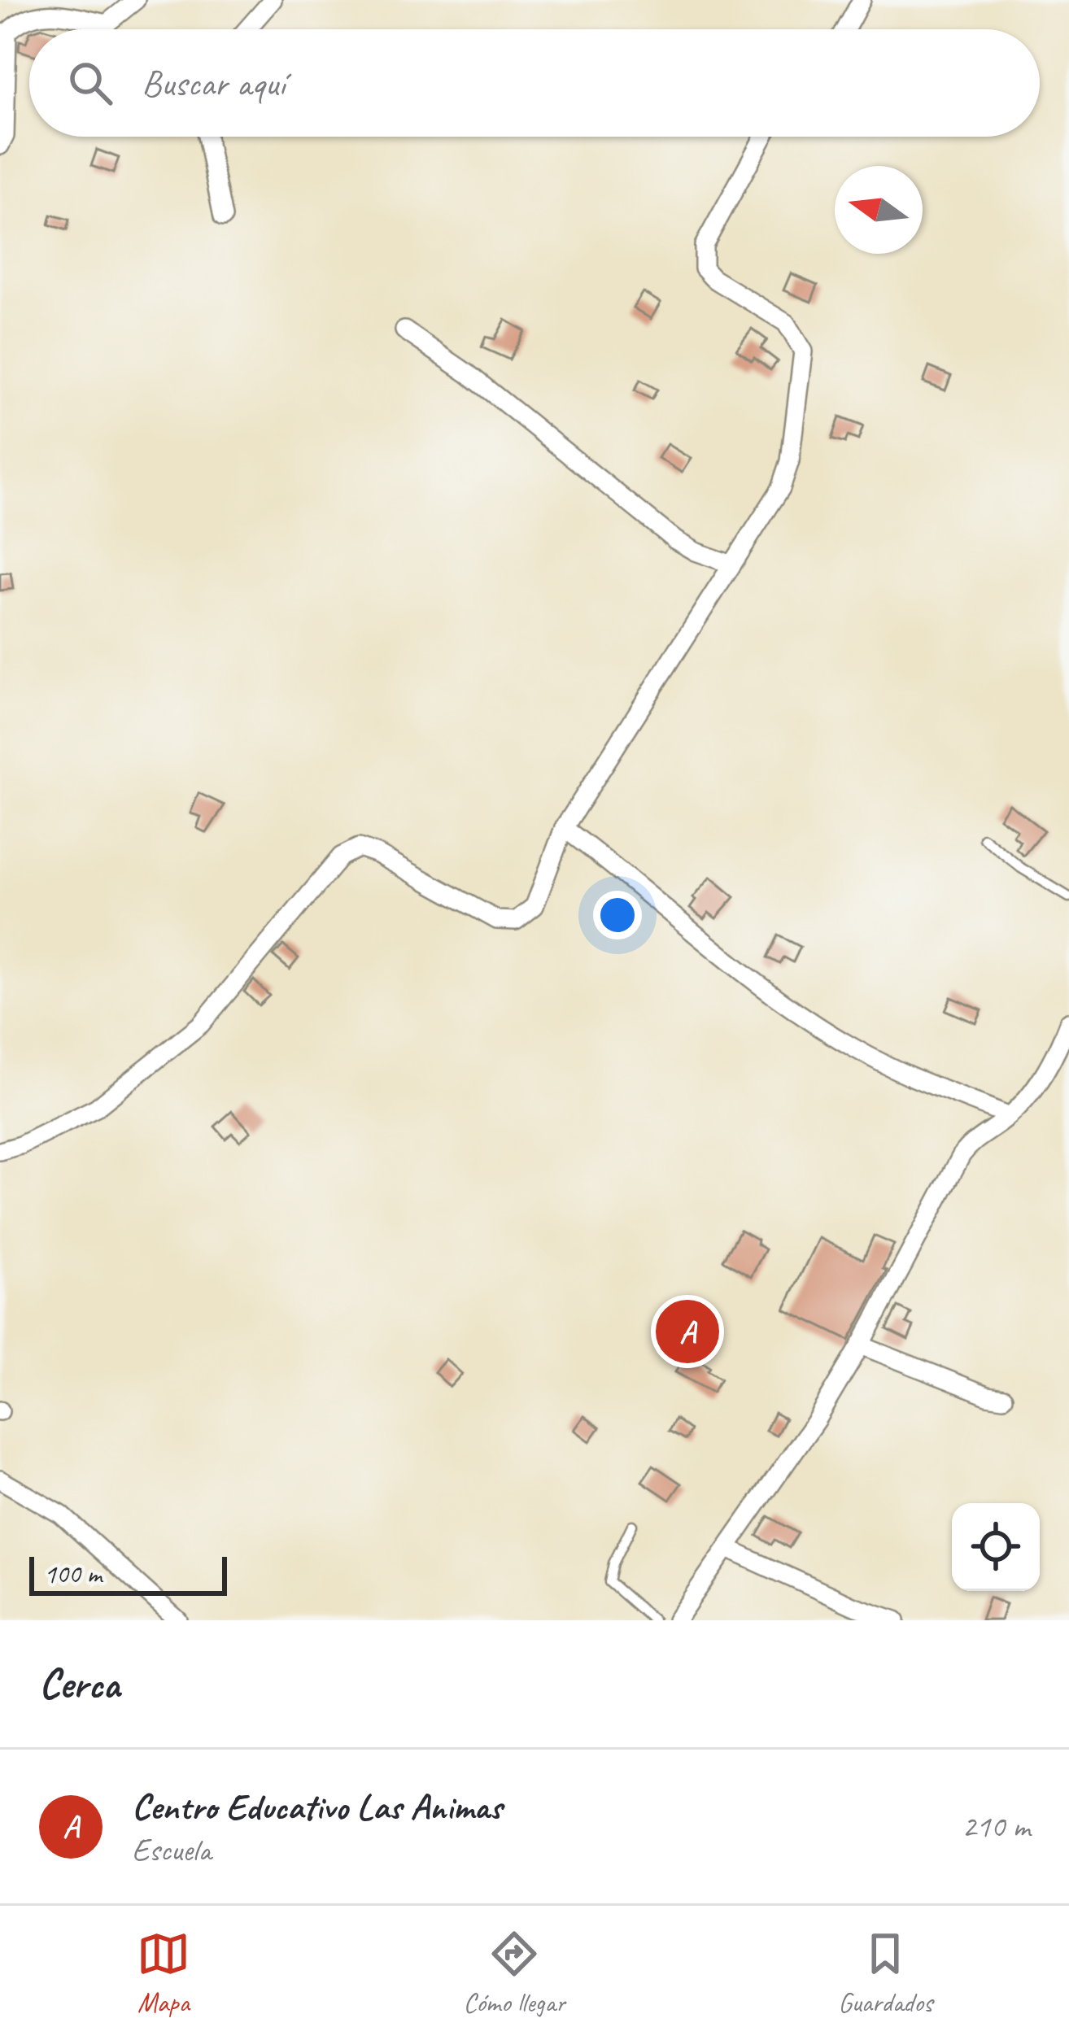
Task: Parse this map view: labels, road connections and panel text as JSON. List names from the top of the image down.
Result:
{
  "scale_bar": "100 m",
  "north": "left",
  "page": {
    "search": "Buscar aquí",
    "pins": "A",
    "scale": "100 m",
    "heading": "Cerca",
    "list": [
      {
        "mark": "A",
        "name": "Centro Educativo Las Animas",
        "note": "Escuela",
        "value": "210 m"
      }
    ],
    "nav": ["Mapa", "Cómo llegar", "Guardados"]
  }
}
